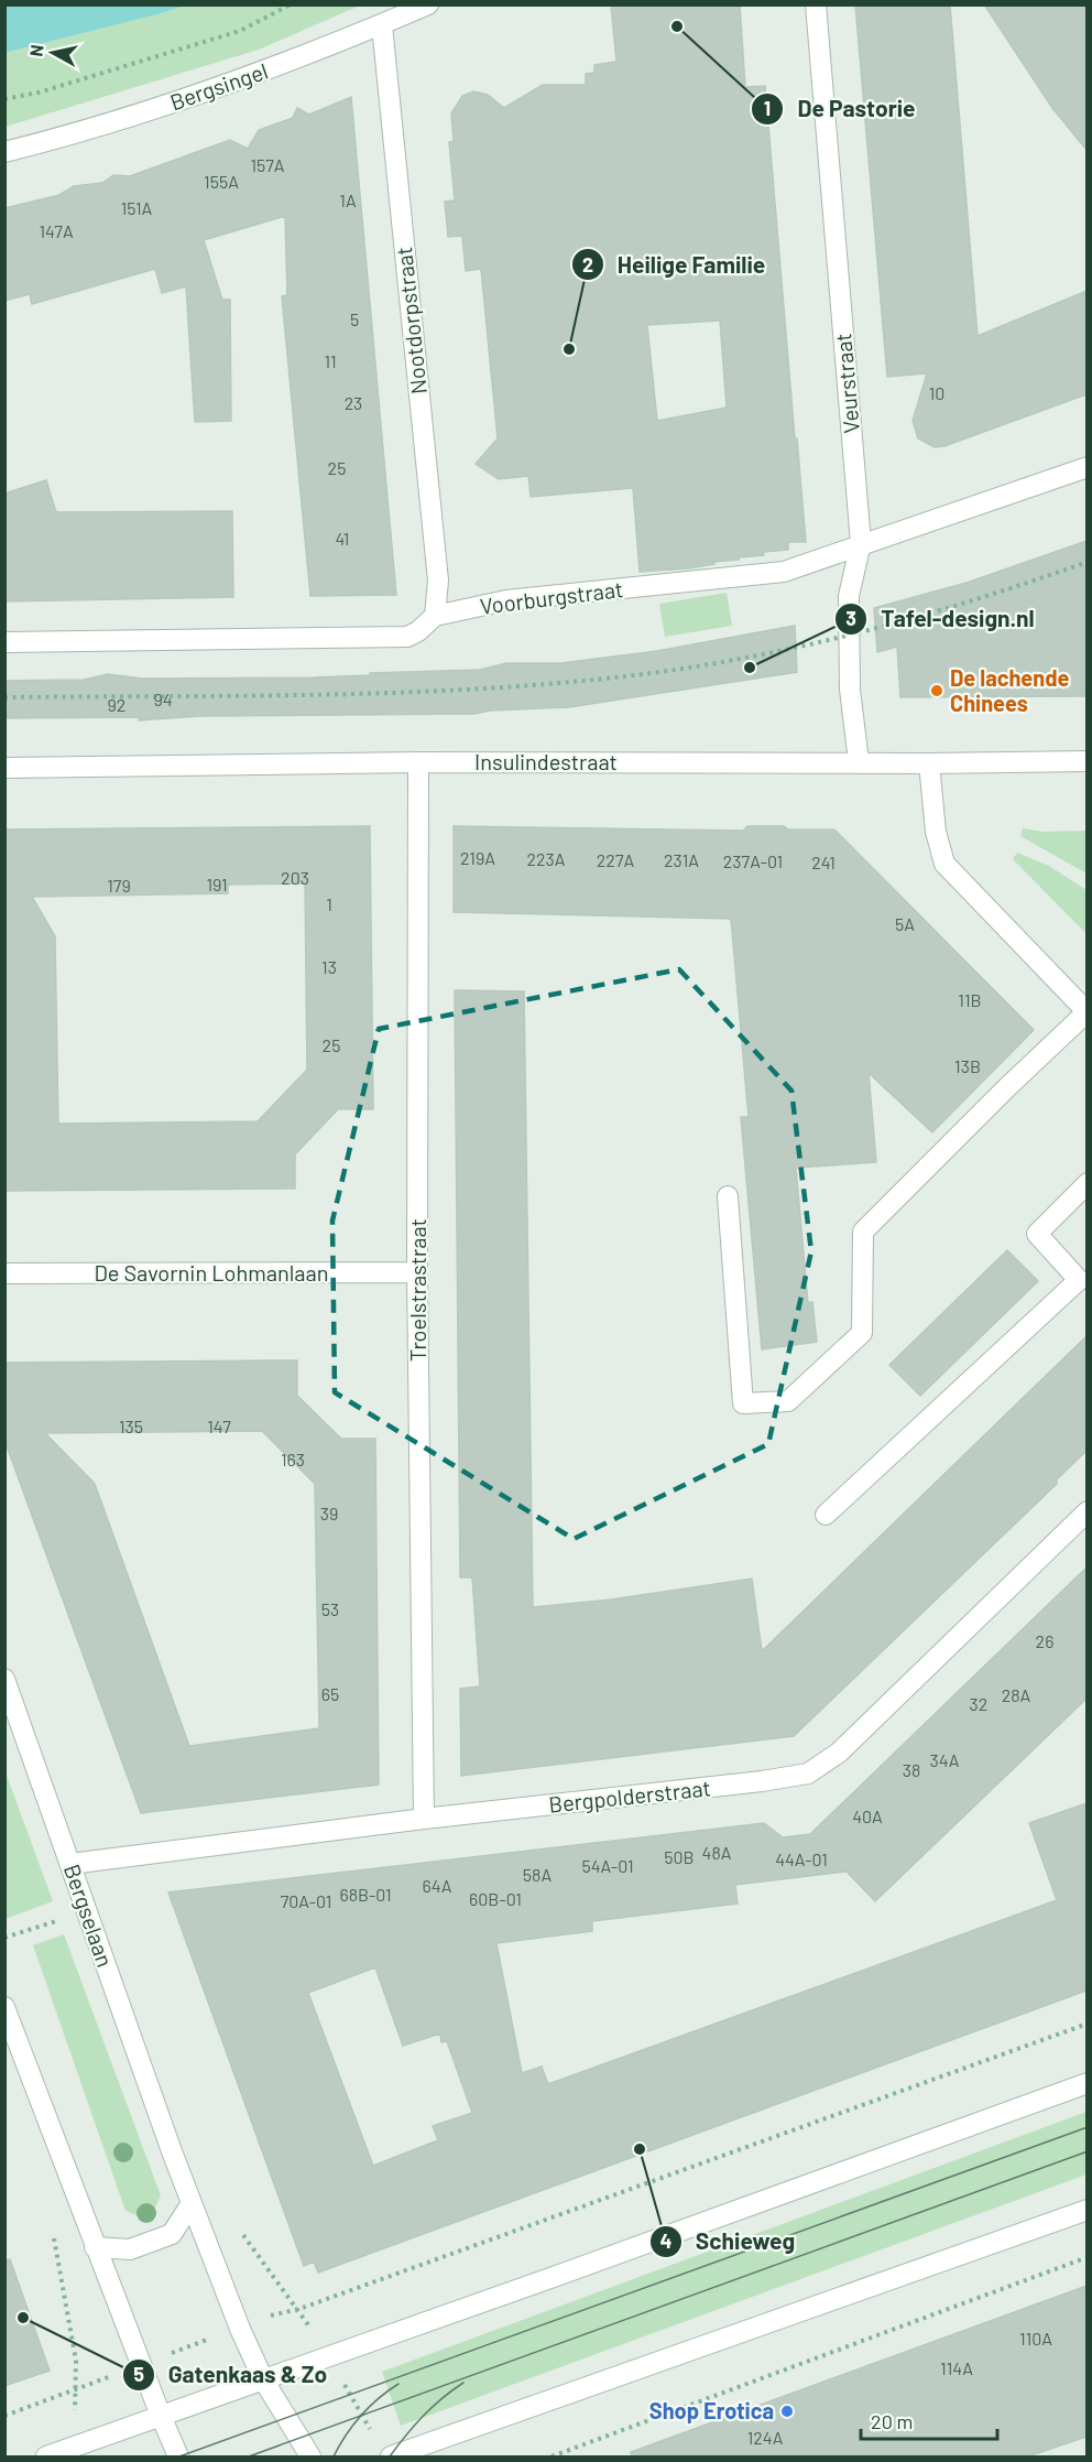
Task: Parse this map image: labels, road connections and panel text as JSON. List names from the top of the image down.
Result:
{
  "streets": {
    "street": [
      "Bergsingel",
      "Nootdorpstraat",
      "Veurstraat",
      "Voorburgstraat",
      "Insulindestraat",
      "De Savornin Lohmanlaan",
      "Troelstrastraat",
      "Bergpolderstraat",
      "Bergselaan"
    ]
  },
  "crossings": [
    ["Bergsingel", "Nootdorpstraat"],
    ["Nootdorpstraat", "Voorburgstraat"],
    ["Veurstraat", "Voorburgstraat"],
    ["Veurstraat", "Insulindestraat"],
    ["Insulindestraat", "Troelstrastraat"],
    ["De Savornin Lohmanlaan", "Troelstrastraat"],
    ["Troelstrastraat", "Bergpolderstraat"],
    ["Bergpolderstraat", "Bergselaan"]
  ],
  "places": [
    "De Pastorie",
    "Heilige Familie",
    "Tafel-design.nl",
    "De lachende Chinees",
    "Schieweg",
    "Gatenkaas & Zo",
    "Shop Erotica"
  ],
  "house_numbers": [
    "157A",
    "155A",
    "1A",
    "151A",
    "147A",
    "5",
    "11",
    "10",
    "23",
    "25",
    "41",
    "94",
    "92",
    "219A",
    "223A",
    "227A",
    "231A",
    "237A-01",
    "241",
    "203",
    "191",
    "179",
    "1",
    "5A",
    "13",
    "11B",
    "25",
    "13B",
    "135",
    "147",
    "163",
    "39",
    "53",
    "26",
    "65",
    "28A",
    "32",
    "34A",
    "38",
    "40A",
    "48A",
    "50B",
    "44A-01",
    "54A-01",
    "58A",
    "64A",
    "68B-01",
    "60B-01",
    "70A-01",
    "110A",
    "114A",
    "124A"
  ],
  "scale_bar": "20 m",
  "north": "left"
}
